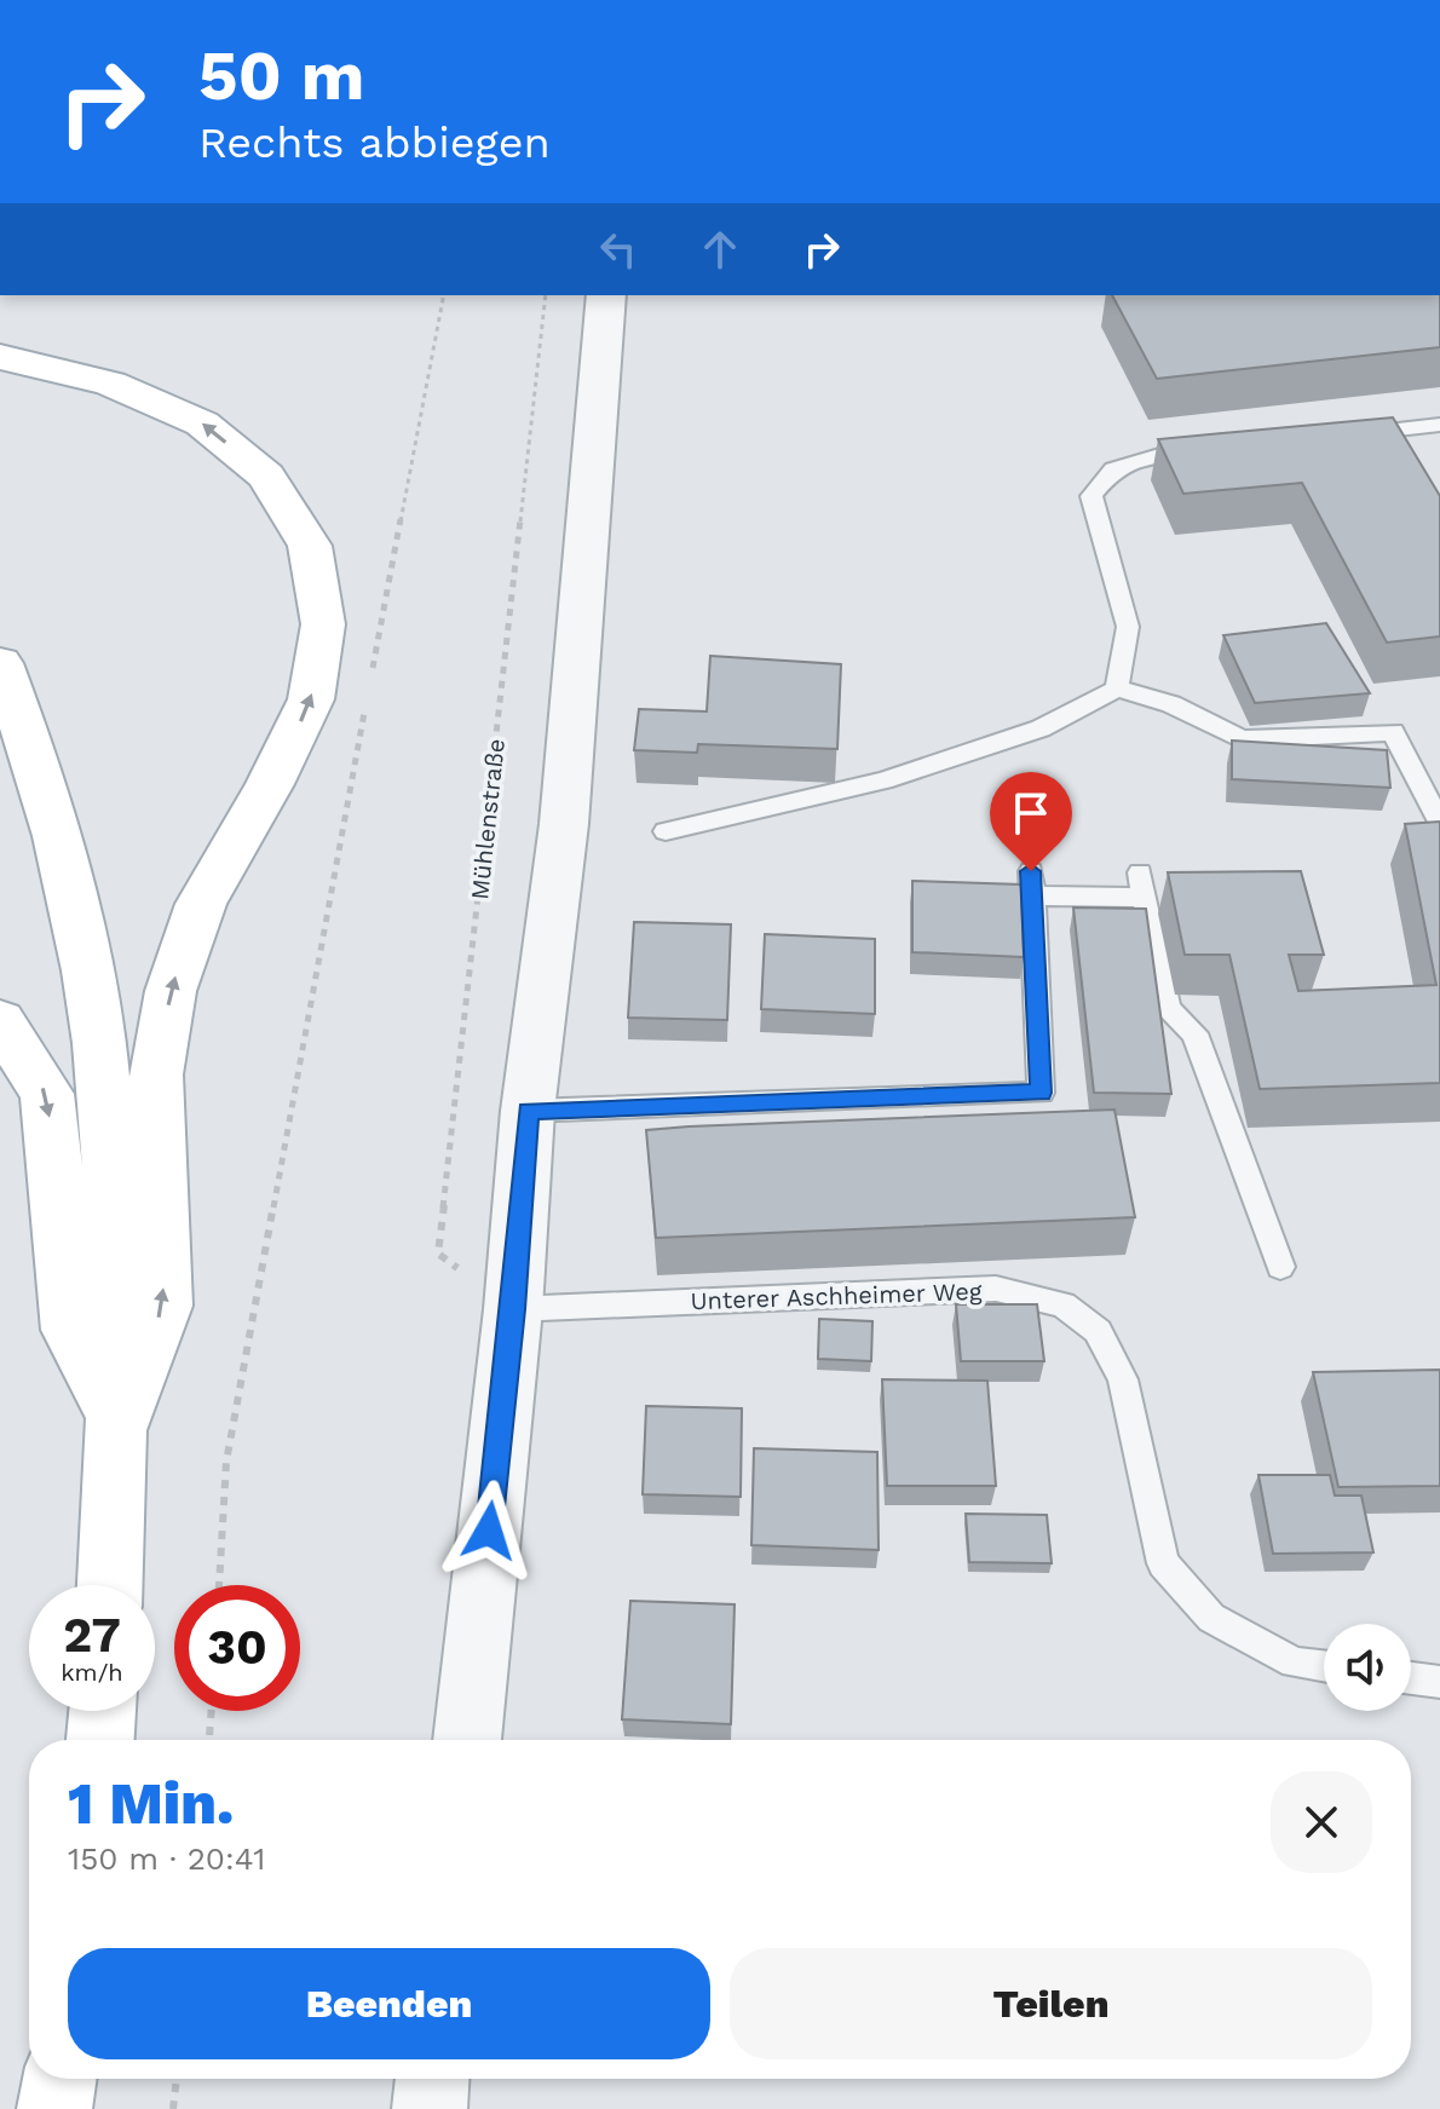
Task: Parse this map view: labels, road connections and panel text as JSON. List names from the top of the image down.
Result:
{
  "streets": {
    "lane": ["Unterer Aschheimer Weg"],
    "path": ["Mühlenstraße"]
  },
  "crossings": [
    ["Mühlenstraße", "Unterer Aschheimer Weg"]
  ],
  "page": {
    "turn": ["50 m", "Rechts abbiegen"],
    "speed": "27 km/h",
    "limit": "30",
    "heading": ["1 Min.", "150 m · 20:41"],
    "buttons": ["Beenden", "Teilen"]
  }
}
